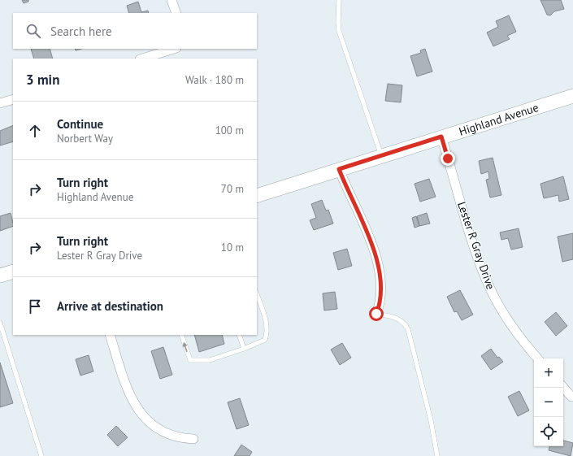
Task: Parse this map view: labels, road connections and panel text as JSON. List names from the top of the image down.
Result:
{
  "streets": {
    "main road": ["Highland Avenue"],
    "street": ["Lester R Gray Drive"]
  },
  "crossings": [
    ["Highland Avenue", "Lester R Gray Drive"]
  ],
  "page": {
    "search": "Search here",
    "heading": ["3 min", "Walk · 180 m"],
    "list": [
      ["Continue", "Norbert Way", "100 m"],
      ["Turn right", "Highland Avenue", "70 m"],
      ["Turn right", "Lester R Gray Drive", "10 m"],
      "Arrive at destination"
    ],
    "map_buttons": ["+", "−"]
  }
}
